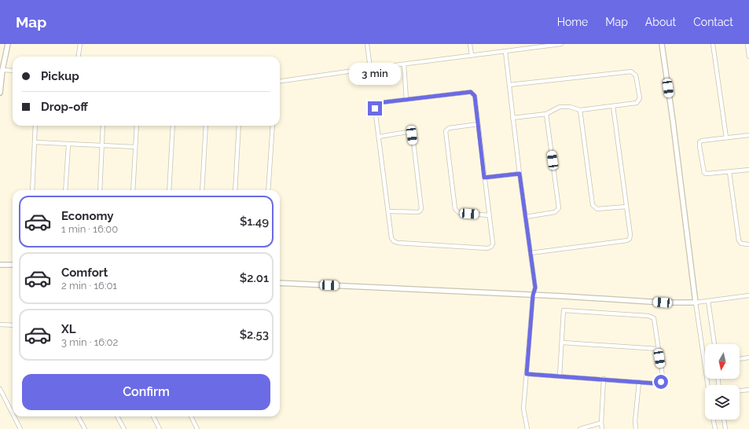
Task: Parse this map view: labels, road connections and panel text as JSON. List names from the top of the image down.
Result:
{
  "north": "bottom",
  "page": {
    "header": "Map",
    "nav": [
      "Home",
      "Map",
      "About",
      "Contact"
    ],
    "banner": ["Pickup", "Drop-off"],
    "bubble": "3 min",
    "list": [
      {
        "name": "Economy",
        "note": "1 min · 16:00",
        "value": "$1.49"
      },
      {
        "name": "Comfort",
        "note": "2 min · 16:01",
        "value": "$2.01"
      },
      {
        "name": "XL",
        "note": "3 min · 16:02",
        "value": "$2.53"
      }
    ],
    "buttons": "Confirm"
  }
}
